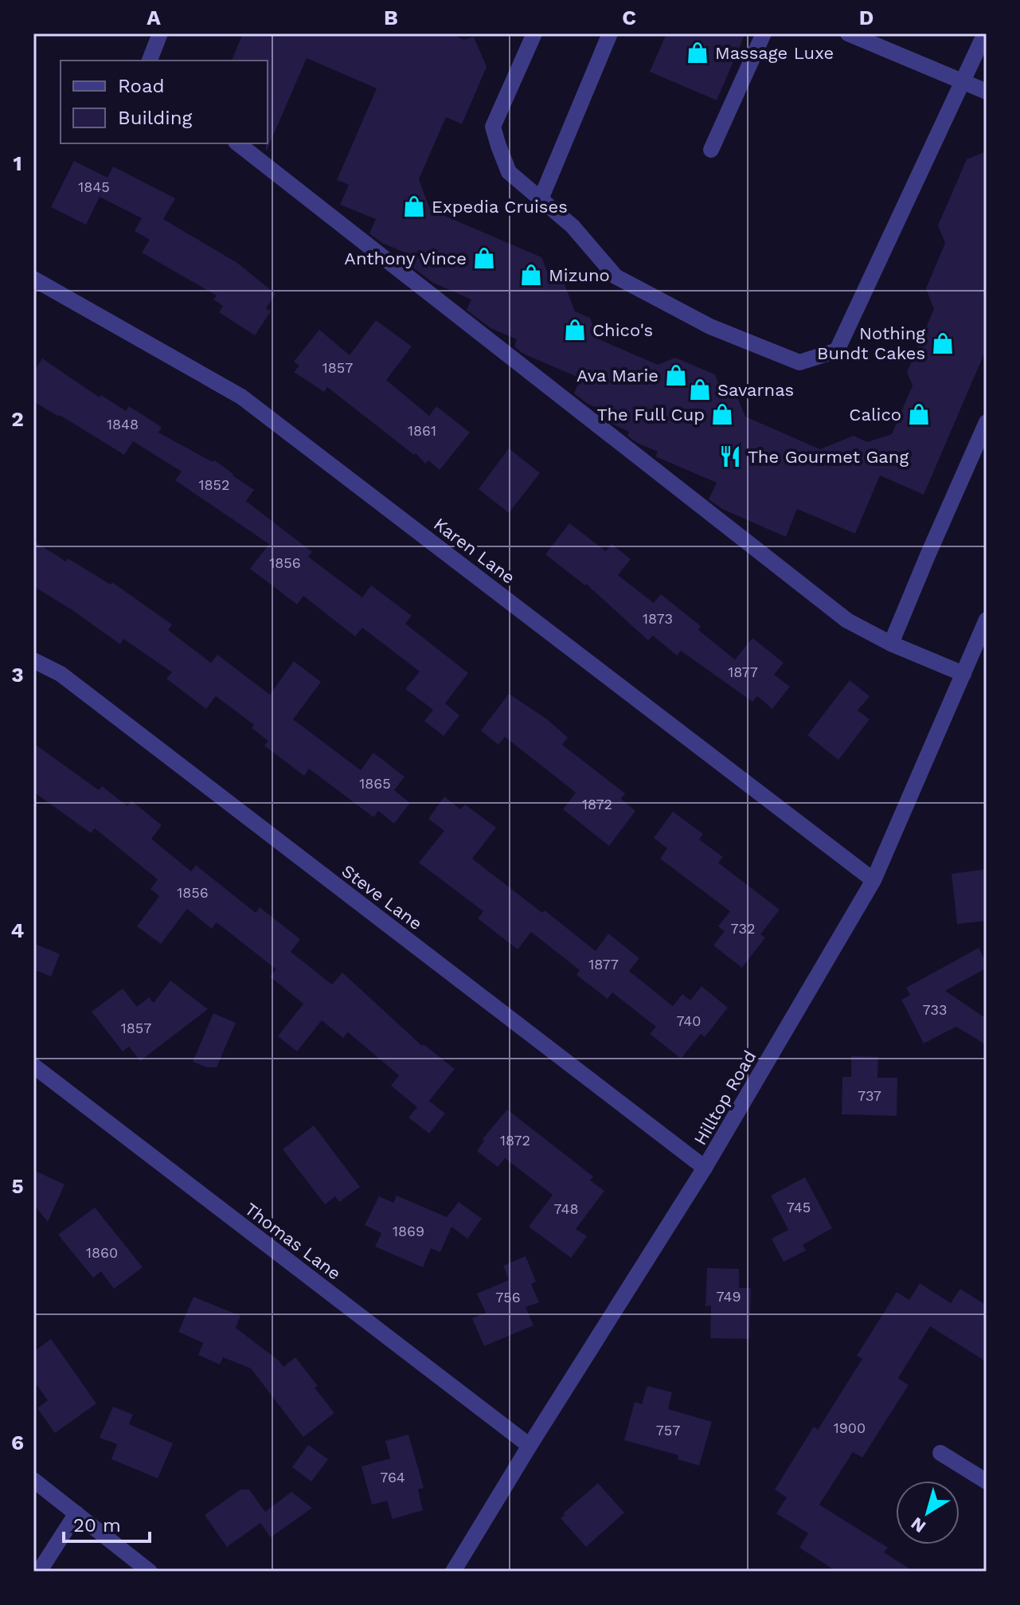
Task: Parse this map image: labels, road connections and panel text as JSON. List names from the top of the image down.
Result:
{
  "streets": {
    "street": [
      "Karen Lane",
      "Steve Lane",
      "Hilltop Road",
      "Thomas Lane"
    ]
  },
  "crossings": [
    ["Karen Lane", "Hilltop Road"],
    ["Steve Lane", "Hilltop Road"],
    ["Hilltop Road", "Thomas Lane"]
  ],
  "places": {
    "shop": [
      "Massage Luxe",
      "Expedia Cruises",
      "Anthony Vince",
      "Mizuno",
      "Chico's",
      "Nothing Bundt Cakes",
      "Ava Marie",
      "Savarnas",
      "The Full Cup",
      "Calico"
    ],
    "restaurant": ["The Gourmet Gang"]
  },
  "house_numbers": [
    "1845",
    "1857",
    "1848",
    "1861",
    "1852",
    "1856",
    "1873",
    "1877",
    "1865",
    "1872",
    "1856",
    "732",
    "1877",
    "733",
    "740",
    "1857",
    "737",
    "1872",
    "745",
    "748",
    "1869",
    "1860",
    "749",
    "756",
    "1900",
    "757",
    "764"
  ],
  "legend": ["Road", "Building"],
  "scale_bar": "20 m",
  "north": "bottom left",
  "grid": {
    "columns": [
      "A",
      "B",
      "C",
      "D"
    ],
    "rows": [
      "1",
      "2",
      "3",
      "4",
      "5",
      "6"
    ]
  }
}
